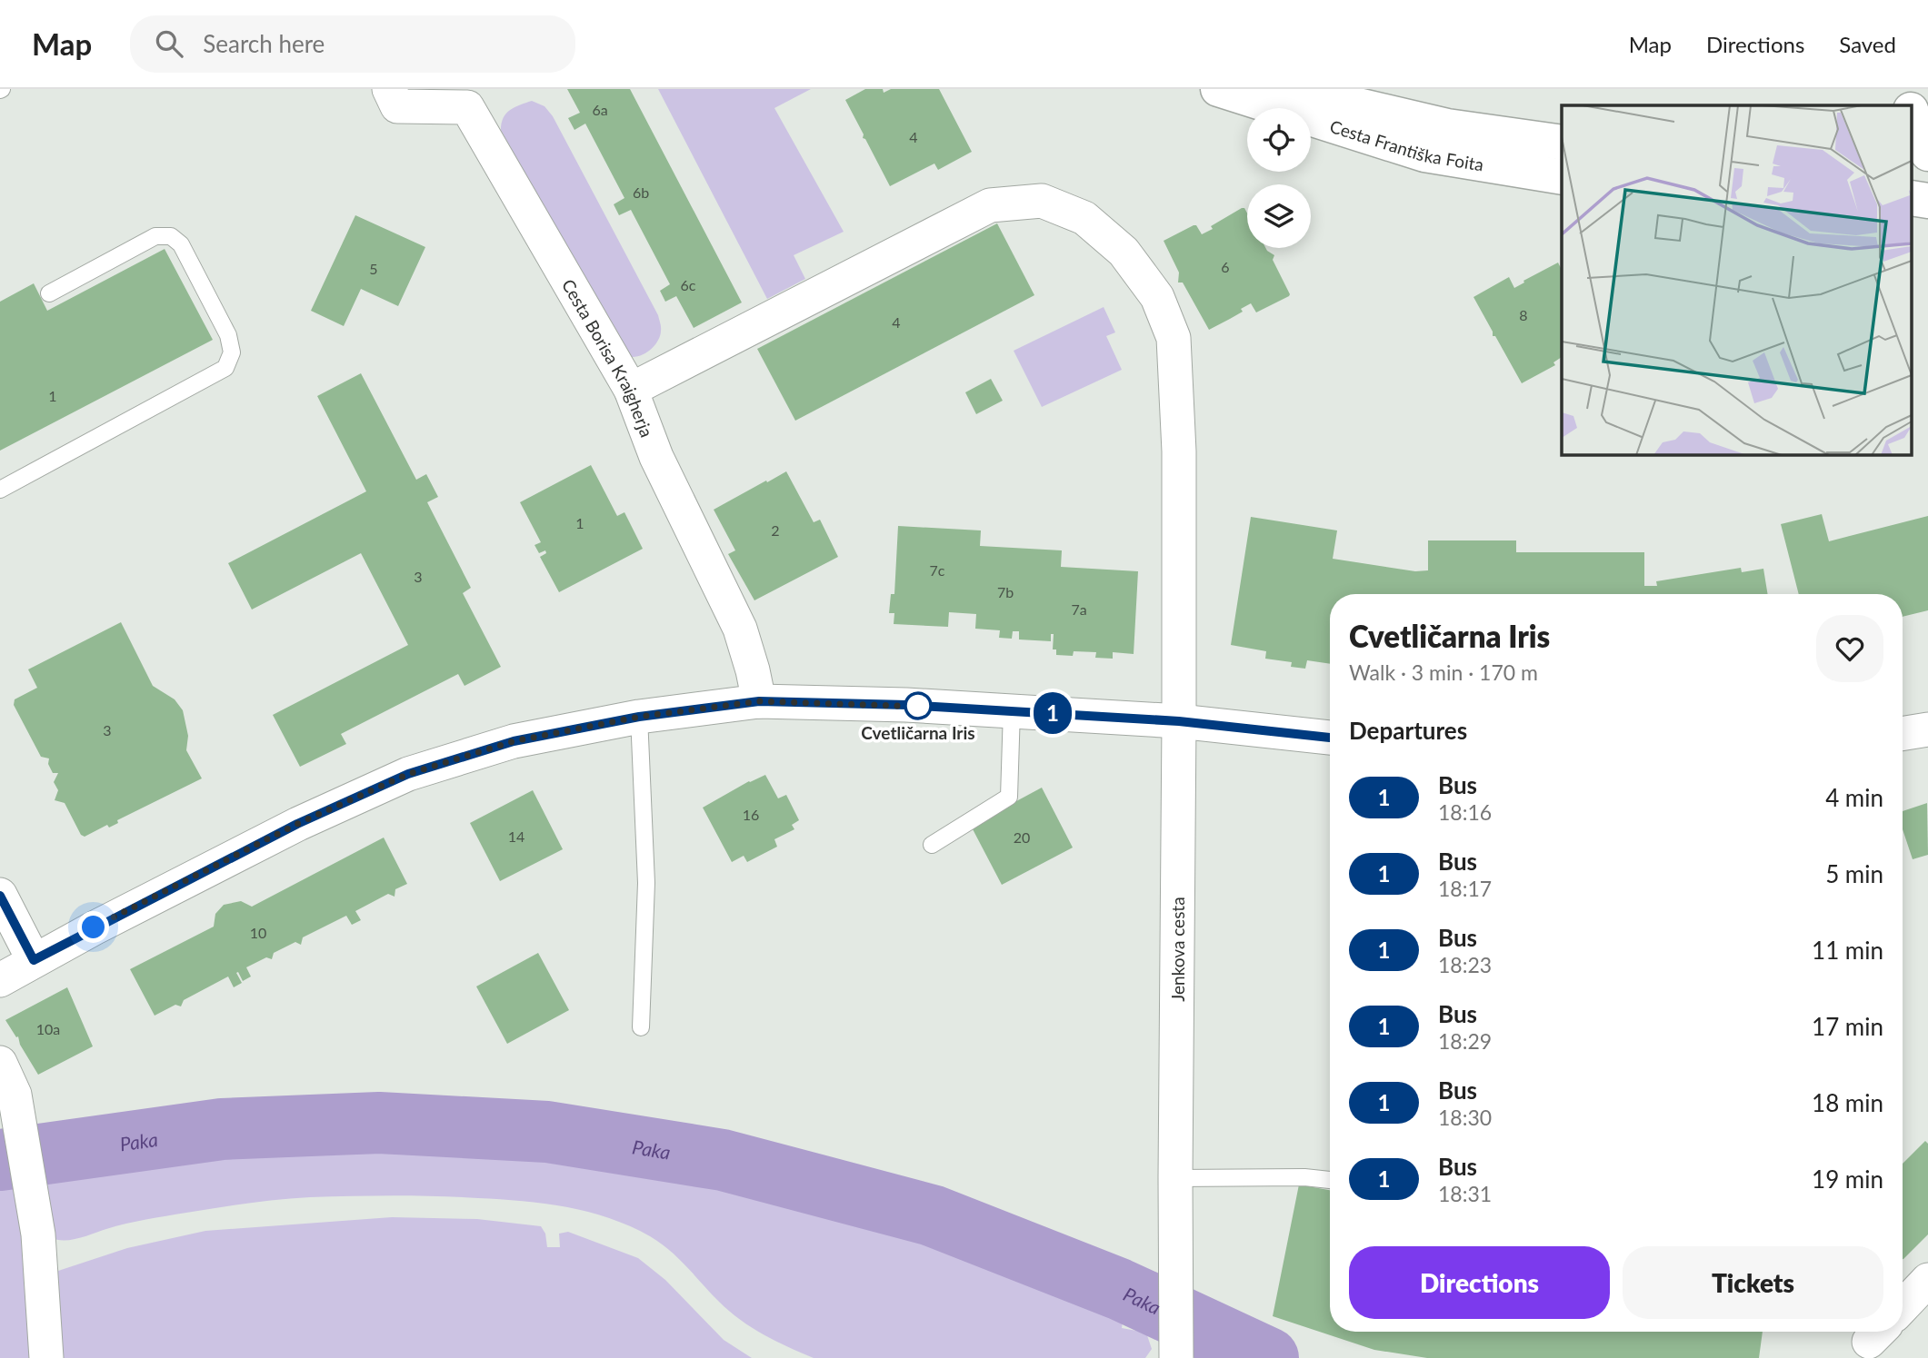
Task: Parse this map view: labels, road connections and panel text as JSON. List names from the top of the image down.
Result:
{
  "streets": {
    "main road": ["Cesta Františka Foita"],
    "street": ["Cesta Borisa Kraigherja", "Jenkova cesta"]
  },
  "crossings": [
    ["Cesta Borisa Kraigherja", "Jenkova cesta"]
  ],
  "water": ["Paka"],
  "places": ["Cvetličarna Iris"],
  "lines": ["bus line 1"],
  "house_numbers": [
    "6a",
    "4",
    "6b",
    "6",
    "5",
    "6c",
    "8",
    "4",
    "1",
    "1",
    "2",
    "7c",
    "3",
    "7b",
    "7a",
    "3",
    "16",
    "14",
    "20",
    "10",
    "10a"
  ],
  "page": {
    "header": "Map",
    "search": "Search here",
    "nav": ["Map", "Directions", "Saved"],
    "on_map": "1",
    "heading": [
      ["Cvetličarna Iris", "Walk · 3 min · 170 m"],
      "Departures"
    ],
    "list": [
      {
        "mark": "1",
        "name": "Bus",
        "note": "18:16",
        "value": "4 min"
      },
      {
        "mark": "1",
        "name": "Bus",
        "note": "18:17",
        "value": "5 min"
      },
      {
        "mark": "1",
        "name": "Bus",
        "note": "18:23",
        "value": "11 min"
      },
      {
        "mark": "1",
        "name": "Bus",
        "note": "18:29",
        "value": "17 min"
      },
      {
        "mark": "1",
        "name": "Bus",
        "note": "18:30",
        "value": "18 min"
      },
      {
        "mark": "1",
        "name": "Bus",
        "note": "18:31",
        "value": "19 min"
      }
    ],
    "buttons": ["Directions", "Tickets"]
  }
}
